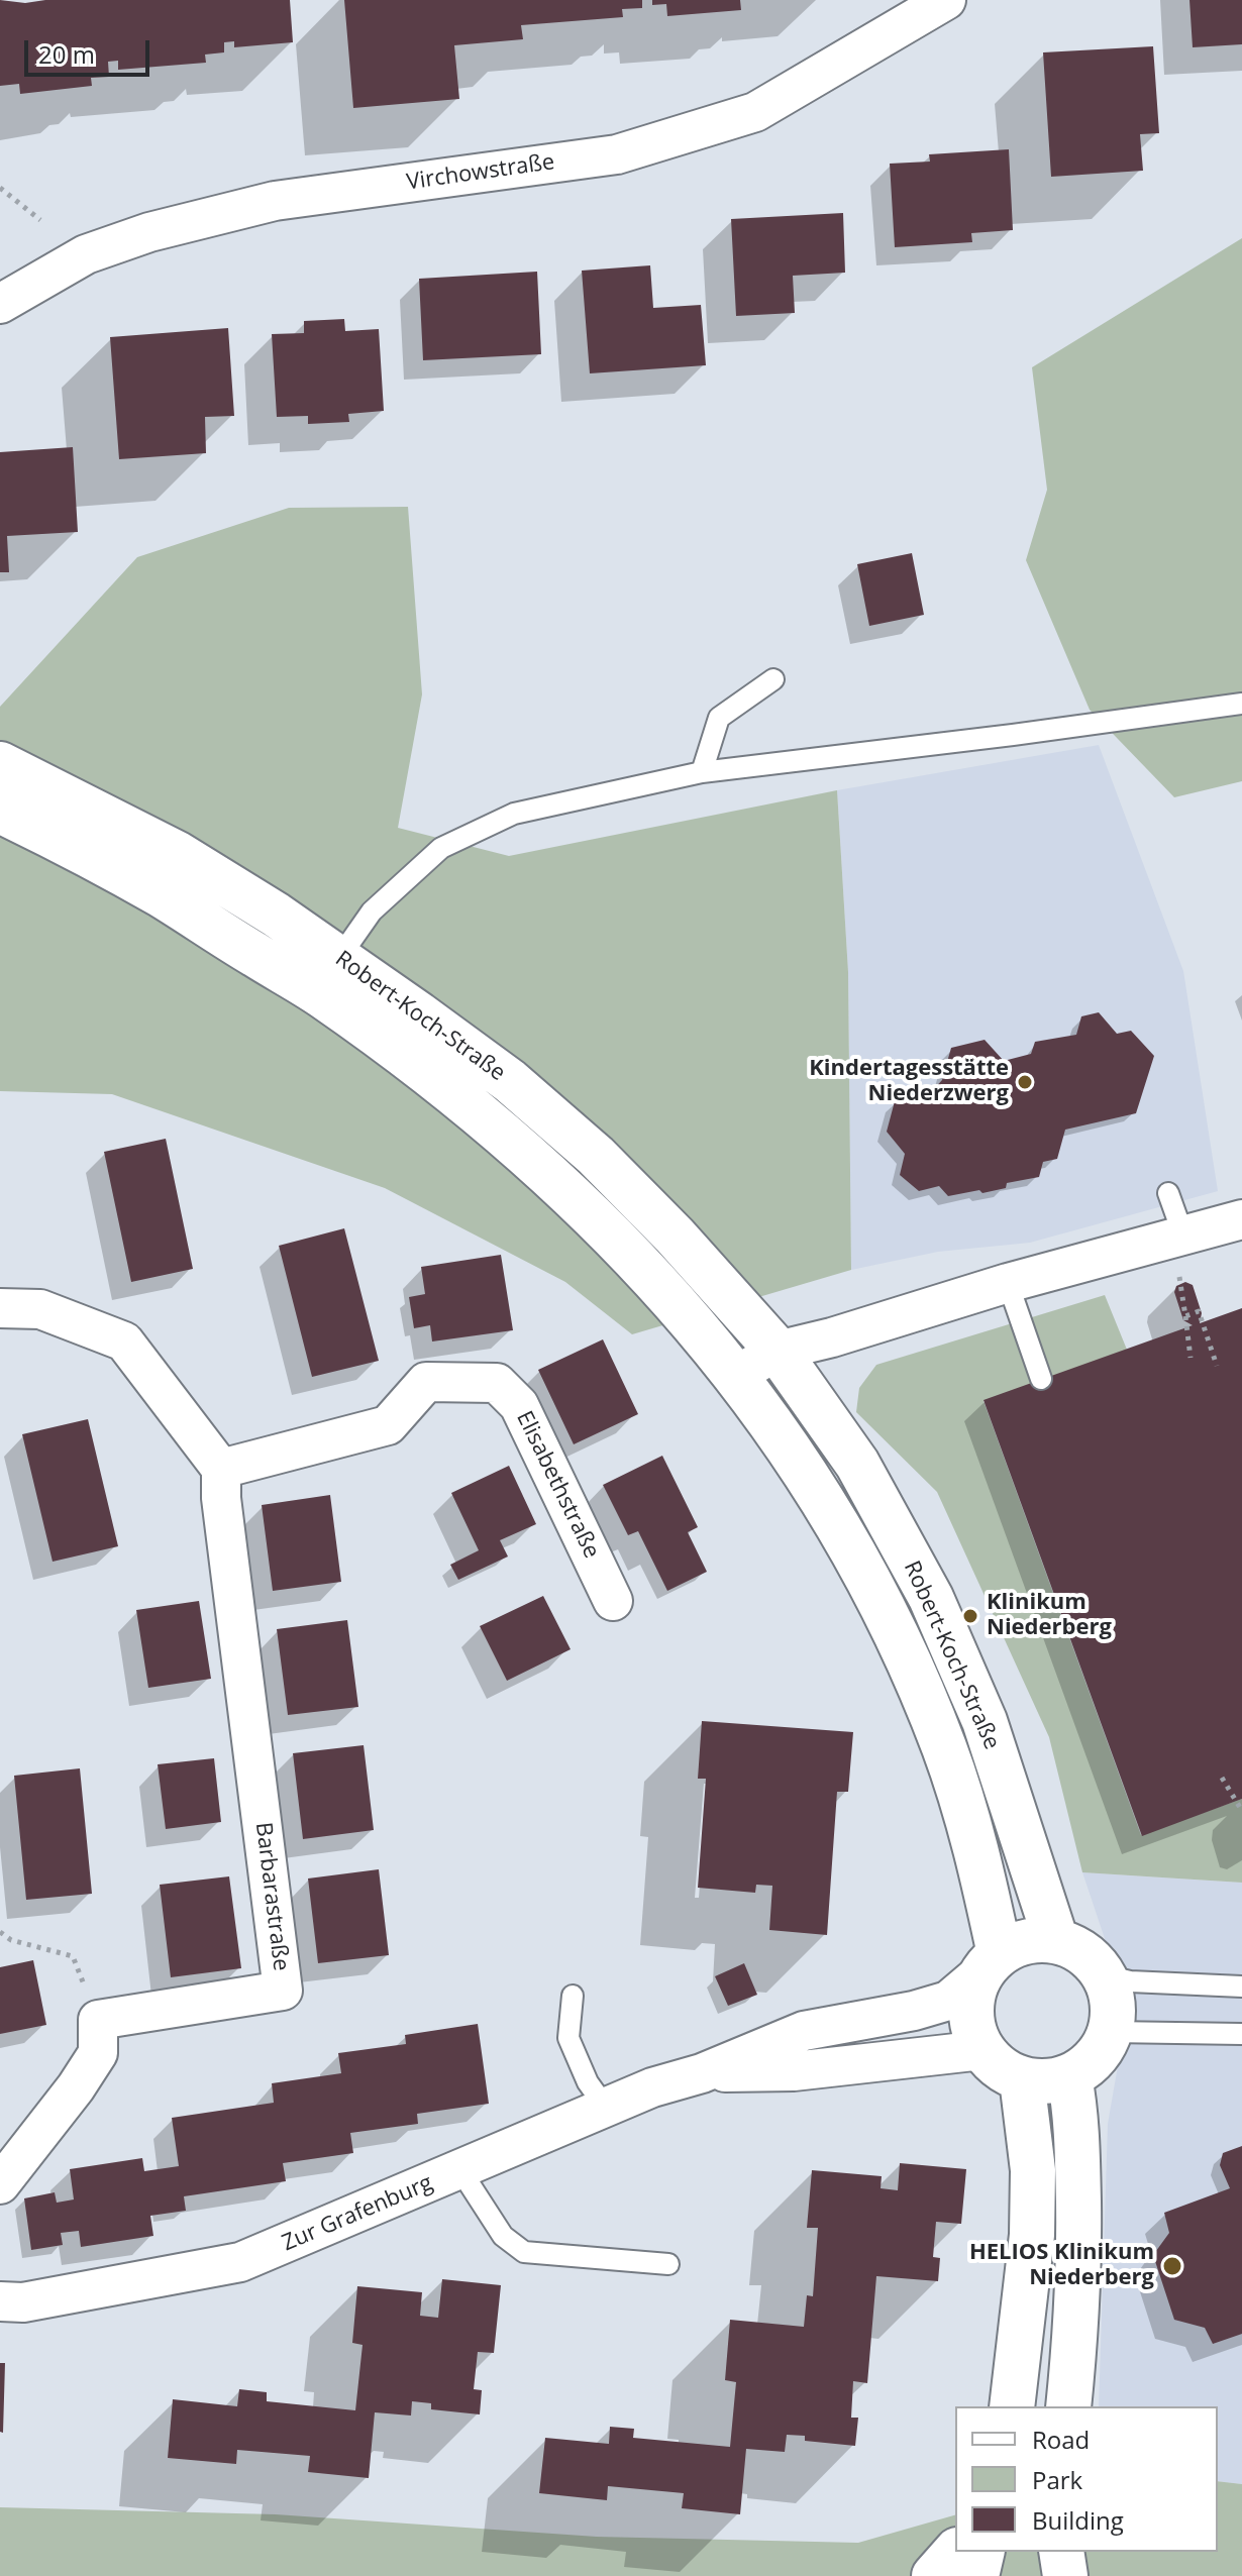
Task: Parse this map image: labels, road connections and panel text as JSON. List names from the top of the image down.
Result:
{
  "streets": {
    "street": [
      "Virchowstraße",
      "Robert-Koch-Straße",
      "Elisabethstraße",
      "Barbarastraße",
      "Zur Grafenburg"
    ]
  },
  "crossings": [
    ["Robert-Koch-Straße", "Zur Grafenburg"],
    ["Elisabethstraße", "Barbarastraße"]
  ],
  "places": ["Kindertagesstätte Niederzwerg", "Klinikum Niederberg", "HELIOS Klinikum Niederberg"],
  "legend": ["Road", "Park", "Building"],
  "scale_bar": "20 m"
}
